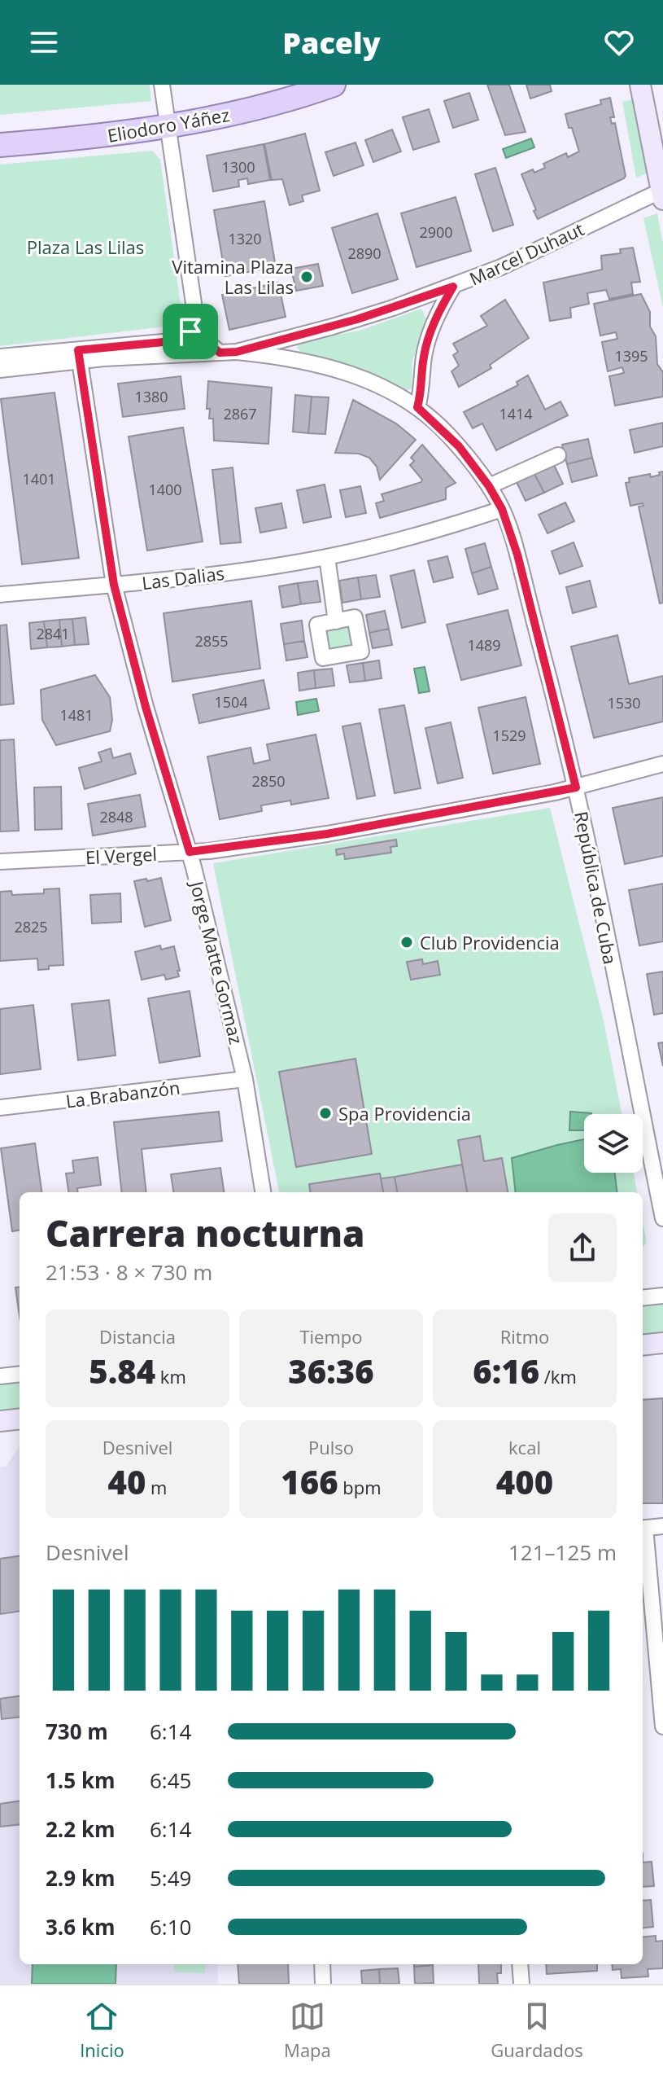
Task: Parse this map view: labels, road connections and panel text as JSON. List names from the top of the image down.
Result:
{
  "streets": {
    "main road": ["Eliodoro Yáñez"],
    "street": [
      "Marcel Duhaut",
      "Las Dalias",
      "El Vergel",
      "República de Cuba",
      "Jorge Matte Gormaz",
      "La Brabanzón"
    ]
  },
  "crossings": [
    ["Marcel Duhaut", "República de Cuba"],
    ["Marcel Duhaut", "Jorge Matte Gormaz"],
    ["Las Dalias", "República de Cuba"],
    ["Las Dalias", "Jorge Matte Gormaz"],
    ["El Vergel", "República de Cuba"],
    ["El Vergel", "Jorge Matte Gormaz"],
    ["Jorge Matte Gormaz", "La Brabanzón"]
  ],
  "parks": ["Plaza Las Lilas"],
  "places": ["Vitamina Plaza Las Lilas", "Club Providencia", "Spa Providencia"],
  "house_numbers": [
    "1300",
    "2900",
    "1320",
    "2890",
    "1395",
    "1380",
    "2867",
    "1414",
    "1401",
    "1400",
    "2841",
    "2855",
    "1489",
    "1504",
    "1530",
    "1481",
    "1529",
    "2850",
    "2848",
    "2825"
  ],
  "page": {
    "header": "Pacely",
    "heading": ["Carrera nocturna", "21:53 · 8 × 730 m"],
    "stats": [
      ["Distancia", "5.84 km"],
      ["Tiempo", "36:36"],
      ["Ritmo", "6:16 /km"],
      ["Desnivel", "40 m"],
      ["Pulso", "166 bpm"],
      ["kcal", "400"]
    ],
    "chart": ["Desnivel", "121–125 m"],
    "list": [
      {
        "name": "730 m",
        "note": "6:14"
      },
      {
        "name": "1.5 km",
        "note": "6:45"
      },
      {
        "name": "2.2 km",
        "note": "6:14"
      },
      {
        "name": "2.9 km",
        "note": "5:49"
      },
      {
        "name": "3.6 km",
        "note": "6:10"
      }
    ],
    "tabs": ["Inicio", "Mapa", "Guardados"]
  }
}
